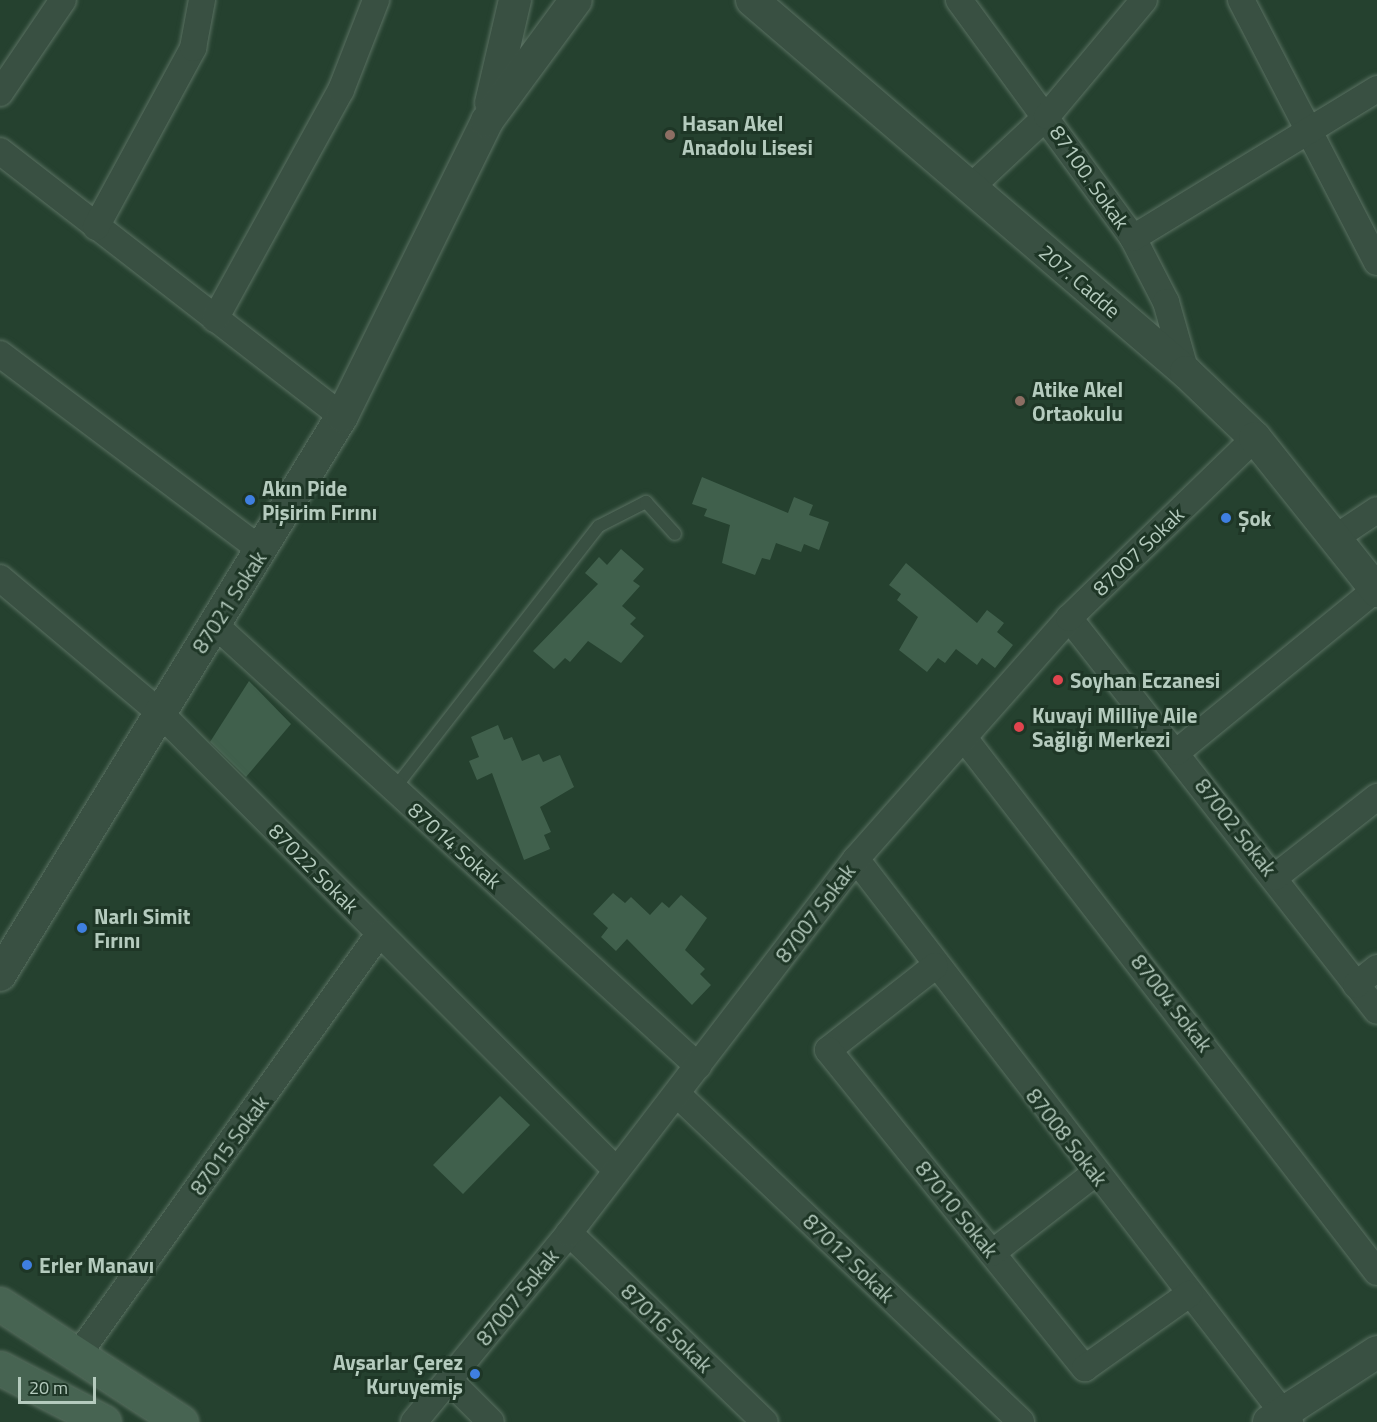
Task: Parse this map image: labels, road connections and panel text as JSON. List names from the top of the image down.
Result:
{
  "streets": {
    "street": [
      "87100. Sokak",
      "207. Cadde",
      "87007 Sokak",
      "87021 Sokak",
      "87002 Sokak",
      "87014 Sokak",
      "87022 Sokak",
      "87004 Sokak",
      "87008 Sokak",
      "87015 Sokak",
      "87010 Sokak",
      "87012 Sokak",
      "87016 Sokak"
    ]
  },
  "crossings": [
    ["87100. Sokak", "207. Cadde"],
    ["207. Cadde", "87007 Sokak"],
    ["87007 Sokak", "87002 Sokak"],
    ["87007 Sokak", "87014 Sokak"],
    ["87007 Sokak", "87022 Sokak"],
    ["87007 Sokak", "87004 Sokak"],
    ["87007 Sokak", "87008 Sokak"],
    ["87007 Sokak", "87012 Sokak"],
    ["87007 Sokak", "87016 Sokak"],
    ["87021 Sokak", "87014 Sokak"],
    ["87021 Sokak", "87022 Sokak"],
    ["87022 Sokak", "87015 Sokak"],
    ["87008 Sokak", "87010 Sokak"]
  ],
  "places": [
    "Hasan Akel Anadolu Lisesi",
    "Atike Akel Ortaokulu",
    "Akın Pide Pişirim Fırını",
    "Şok",
    "Soyhan Eczanesi",
    "Kuvayi Milliye Aile Sağlığı Merkezi",
    "Narlı Simit Fırını",
    "Erler Manavı",
    "Avşarlar Çerez Kuruyemiş"
  ],
  "scale_bar": "20 m"
}
